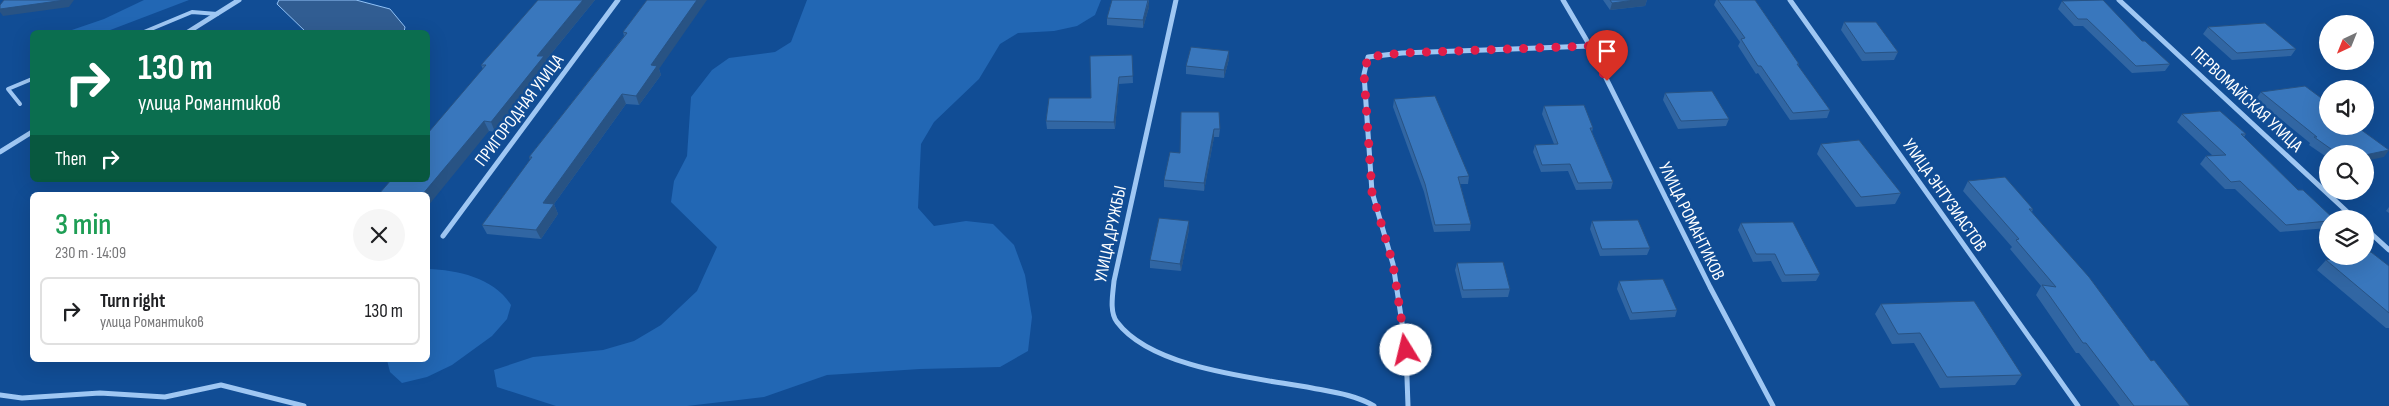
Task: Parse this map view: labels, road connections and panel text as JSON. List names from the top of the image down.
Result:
{
  "streets": {
    "street": [
      "ПЕРВОМАЙСКАЯ УЛИЦА",
      "ПРИГОРОДНАЯ УЛИЦА",
      "УЛИЦА ЭНТУЗИАСТОВ",
      "УЛИЦА РОМАНТИКОВ",
      "УЛИЦА ДРУЖБЫ"
    ]
  },
  "north": "bottom left",
  "page": {
    "turn": ["130 m", "улица Романтиков"],
    "then": "Then",
    "heading": ["3 min", "230 m · 14:09"],
    "list": [
      {
        "name": "Turn right",
        "note": "улица Романтиков",
        "value": "130 m"
      }
    ]
  }
}
